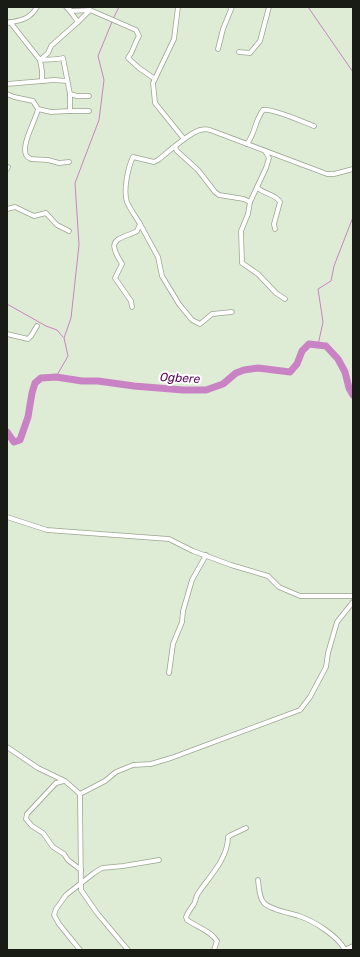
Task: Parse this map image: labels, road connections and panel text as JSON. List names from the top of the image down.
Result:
{
  "water": ["Ogbere"]
}
